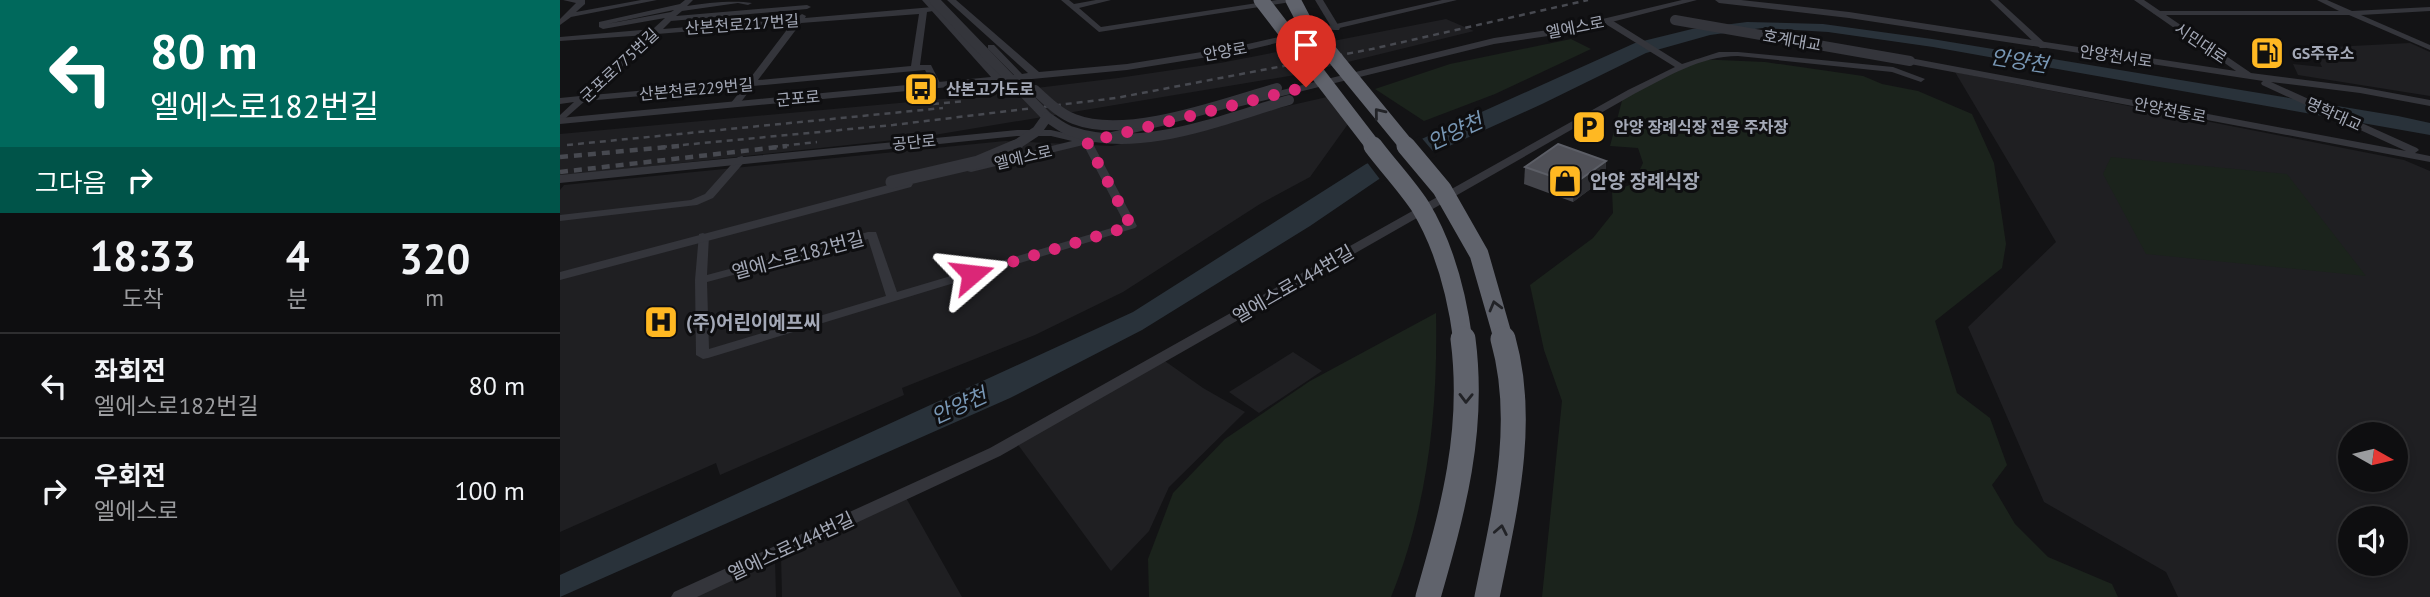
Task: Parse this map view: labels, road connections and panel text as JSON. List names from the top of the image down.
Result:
{
  "streets": {
    "street": [
      "산본천로217번길",
      "엘에스로",
      "호계대교",
      "시민대로",
      "안양로",
      "안양천서로",
      "군포로775번길",
      "산본천로229번길",
      "군포로",
      "안양천동로",
      "명학대교",
      "공단로",
      "엘에스로182번길",
      "엘에스로144번길"
    ]
  },
  "crossings": [
    ["산본천로217번길", "군포로775번길"],
    ["엘에스로", "호계대교"],
    ["엘에스로", "공단로"],
    ["엘에스로", "엘에스로182번길"],
    ["호계대교", "안양천동로"],
    ["시민대로", "안양천서로"],
    ["시민대로", "명학대교"],
    ["안양로", "군포로"],
    ["군포로775번길", "산본천로229번길"],
    ["군포로775번길", "군포로"],
    ["안양천동로", "명학대교"],
    ["공단로", "엘에스로182번길"]
  ],
  "water": ["안양천"],
  "places": {
    "fuel station": ["GS주유소"],
    "bus stop": ["산본고가도로"],
    "parking": ["안양 장례식장 전용 주차장"],
    "shop": ["안양 장례식장"],
    "hospital": ["(주)어린이에프씨"]
  },
  "north": "right",
  "page": {
    "turn": ["80 m", "엘에스로182번길"],
    "then": "그다음",
    "eta": [
      "18:33",
      "도착",
      "4",
      "분",
      "320",
      "m"
    ],
    "list": [
      {
        "name": "좌회전",
        "note": "엘에스로182번길",
        "value": "80 m"
      },
      {
        "name": "우회전",
        "note": "엘에스로",
        "value": "100 m"
      }
    ]
  }
}
